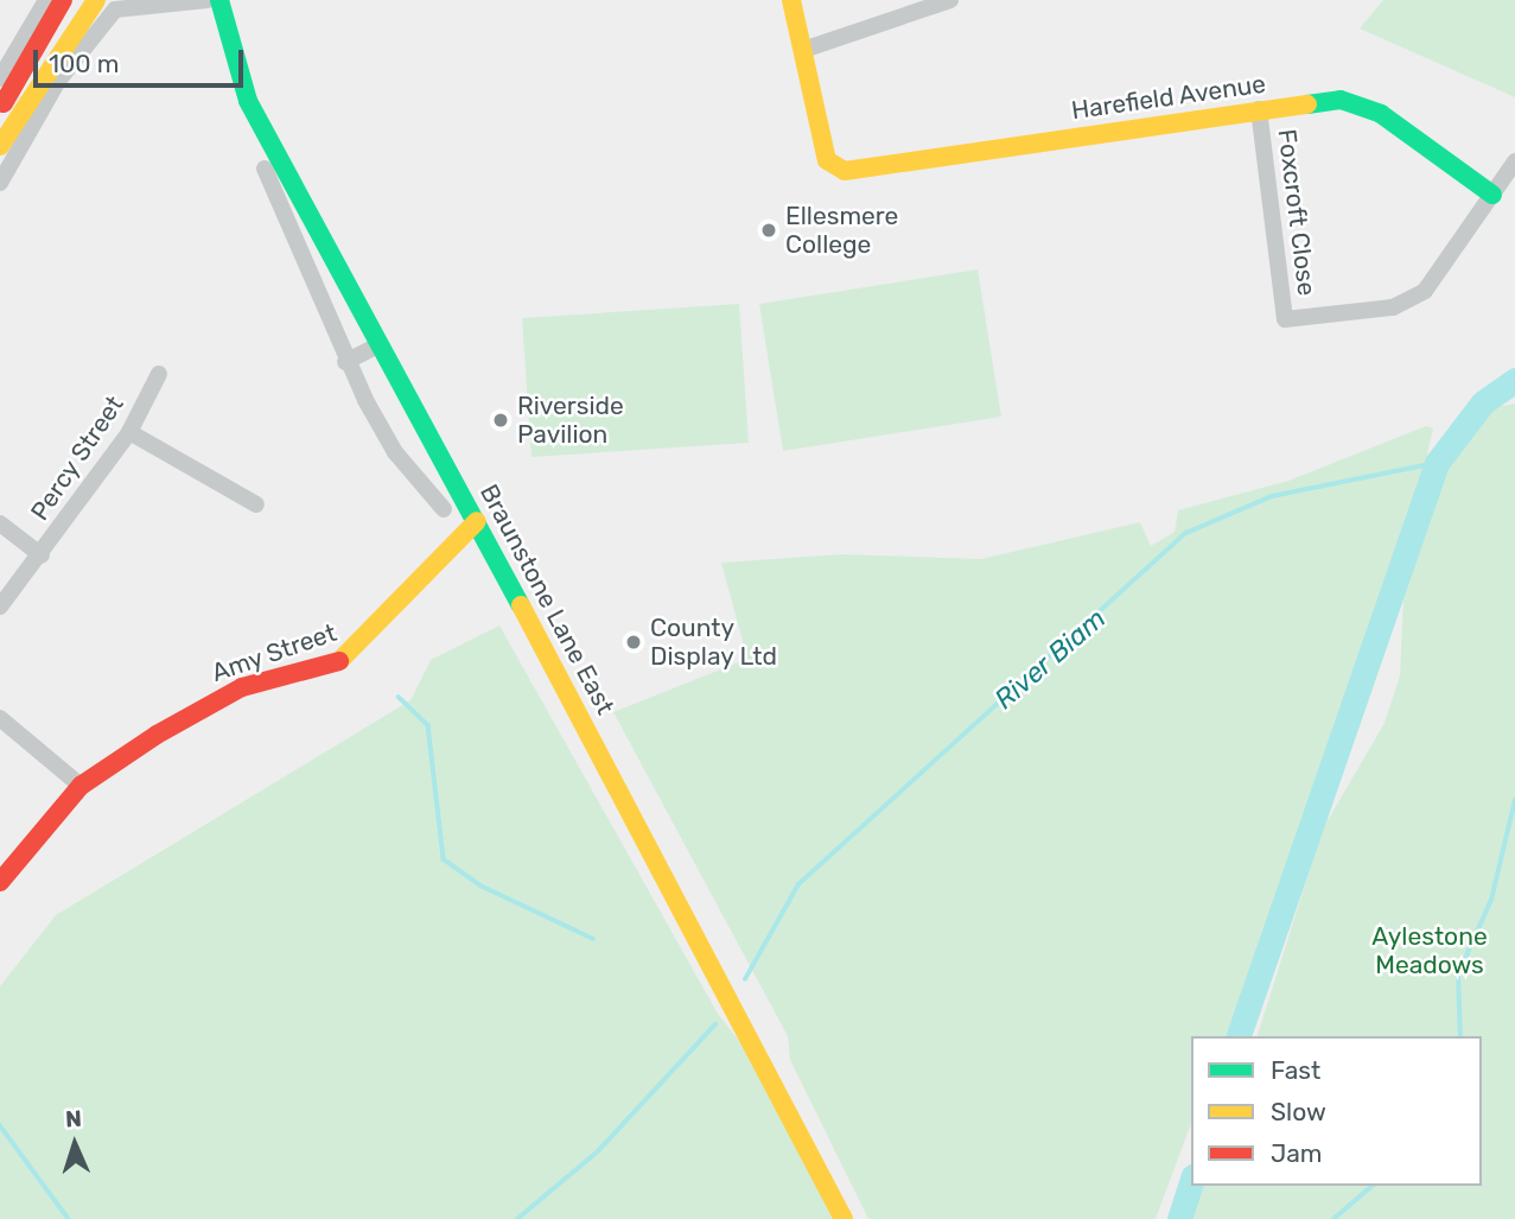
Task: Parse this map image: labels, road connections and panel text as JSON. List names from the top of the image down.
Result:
{
  "streets": {
    "street": [
      "Harefield Avenue",
      "Foxcroft Close",
      "Percy Street",
      "Braunstone Lane East",
      "Amy Street"
    ]
  },
  "crossings": [
    ["Harefield Avenue", "Foxcroft Close"],
    ["Braunstone Lane East", "Amy Street"]
  ],
  "water": ["River Biam"],
  "parks": ["Aylestone Meadows"],
  "places": ["Ellesmere College", "Riverside Pavilion", "County Display Ltd"],
  "legend": ["Fast", "Slow", "Jam"],
  "scale_bar": "100 m",
  "north": "top"
}
